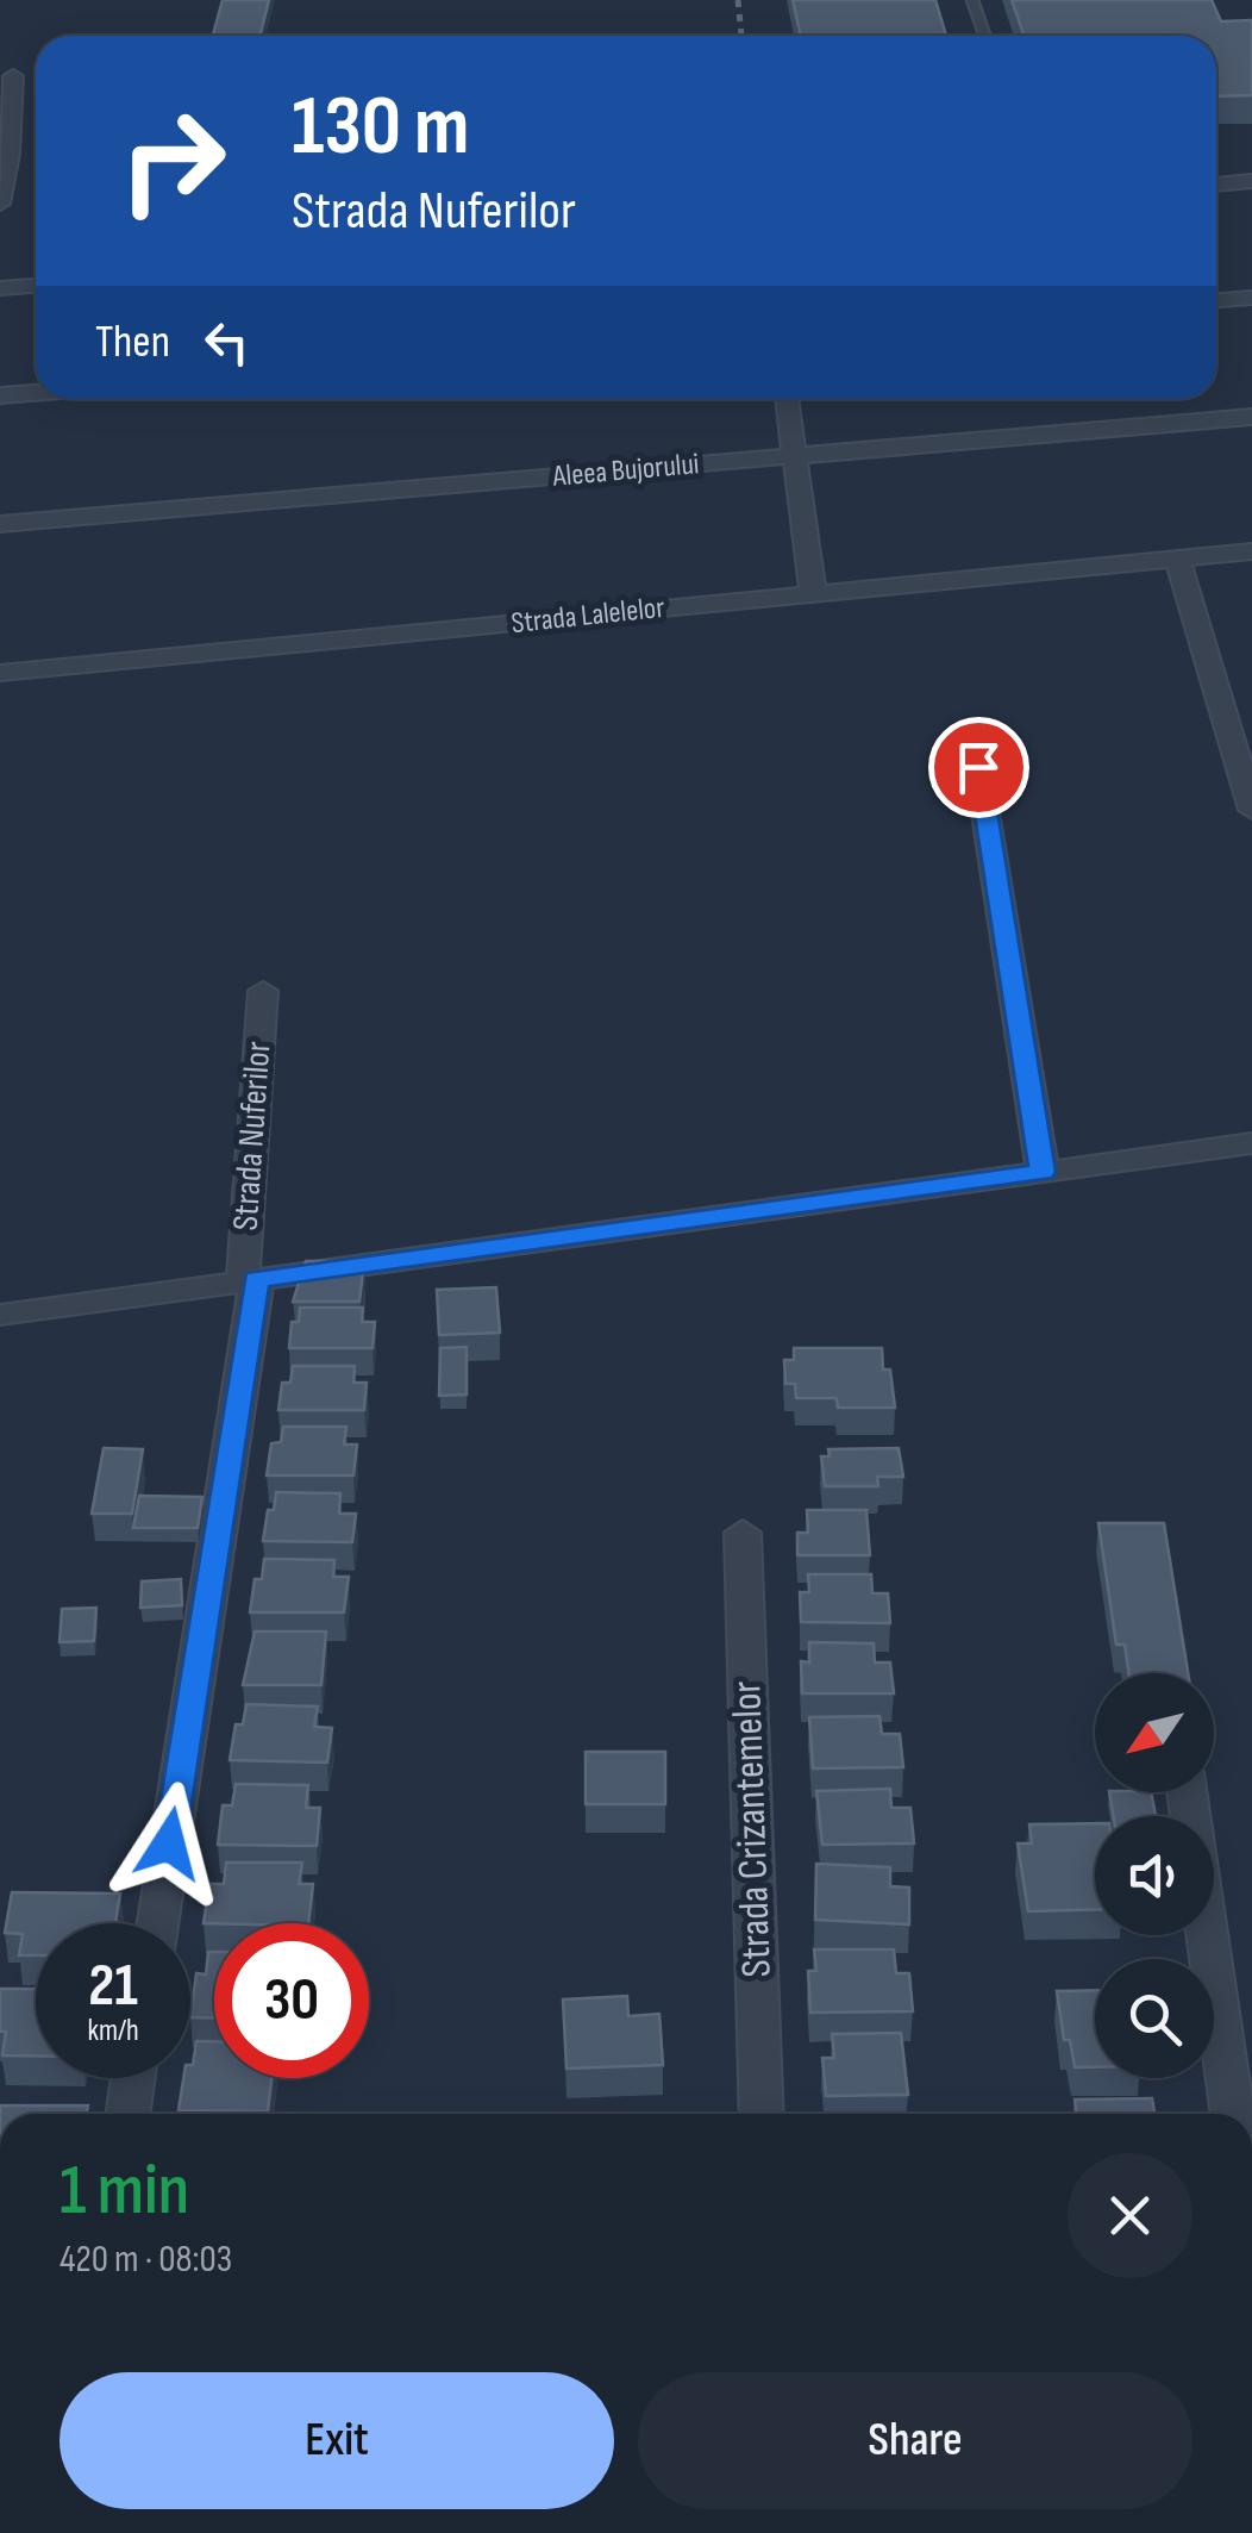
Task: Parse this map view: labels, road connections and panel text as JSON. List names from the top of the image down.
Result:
{
  "streets": {
    "street": [
      "Aleea Bujorului",
      "Strada Lalelelor",
      "Strada Nuferilor",
      "Strada Crizantemelor"
    ]
  },
  "north": "bottom left",
  "page": {
    "turn": ["130 m", "Strada Nuferilor"],
    "then": "Then",
    "speed": "21 km/h",
    "limit": "30",
    "heading": ["1 min", "420 m · 08:03"],
    "buttons": ["Exit", "Share"]
  }
}
